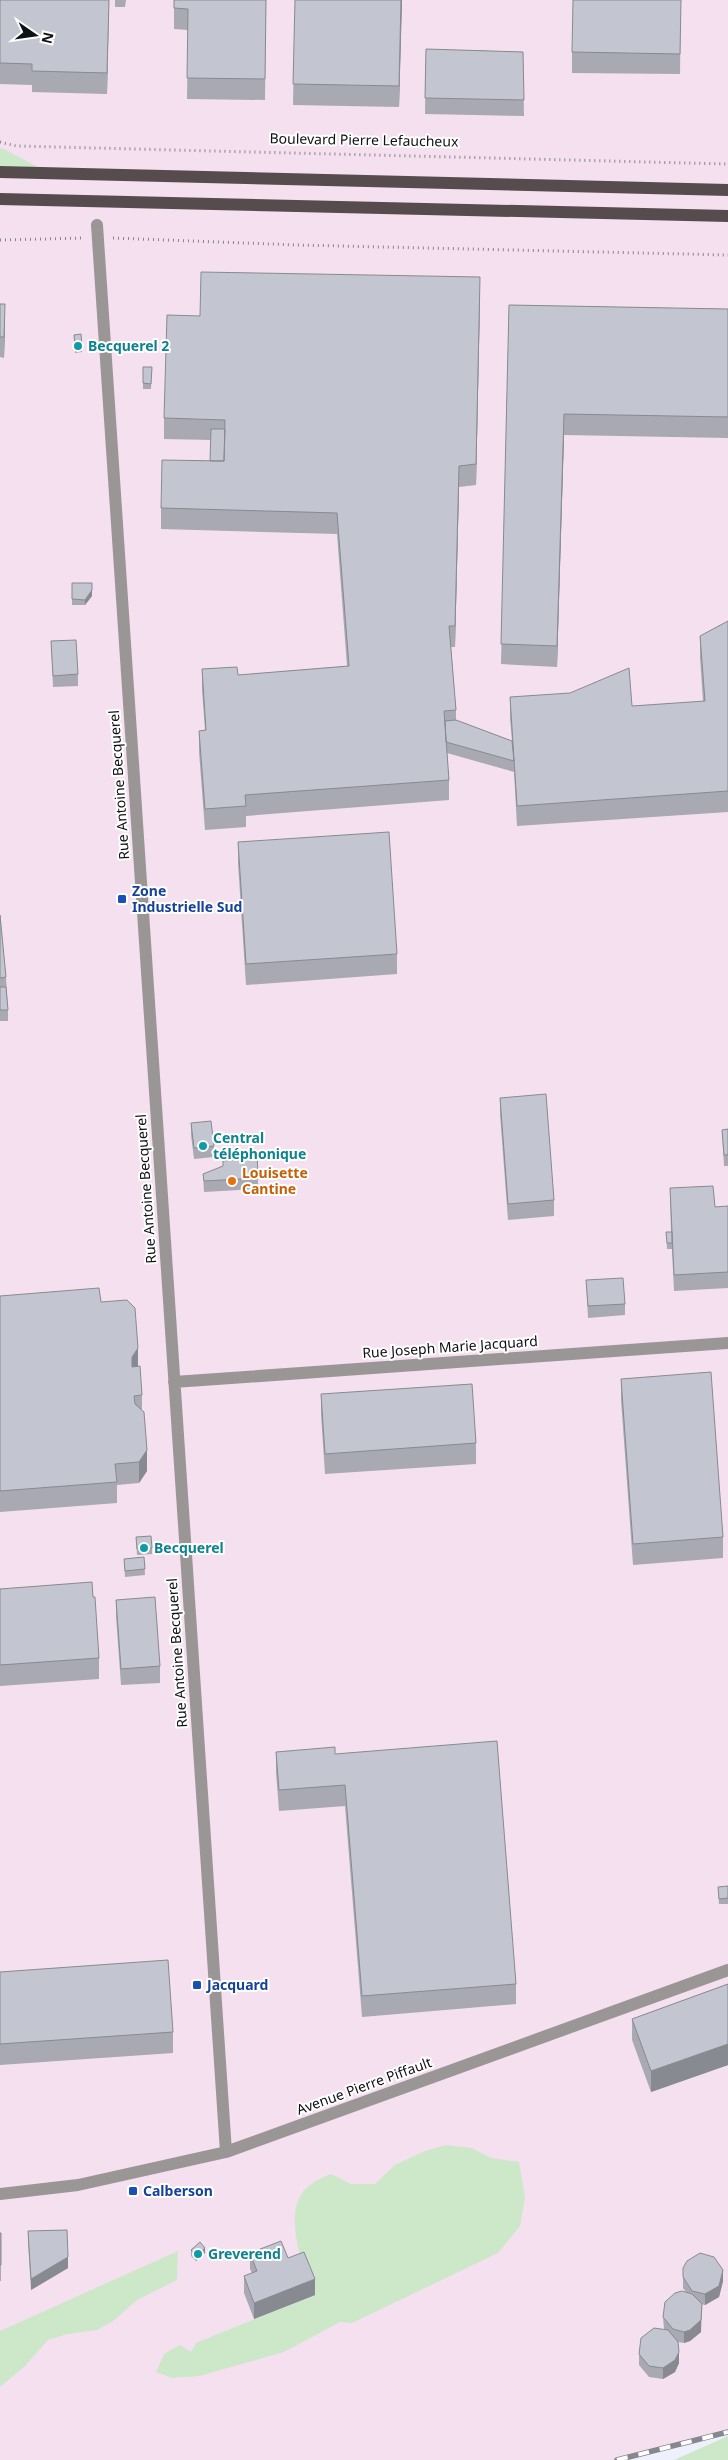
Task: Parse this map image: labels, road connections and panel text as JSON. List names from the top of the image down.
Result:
{
  "streets": {
    "street": ["Rue Antoine Becquerel", "Rue Joseph Marie Jacquard", "Avenue Pierre Piffault"],
    "path": ["Boulevard Pierre Lefaucheux"]
  },
  "crossings": [
    ["Rue Antoine Becquerel", "Rue Joseph Marie Jacquard"],
    ["Rue Antoine Becquerel", "Avenue Pierre Piffault"]
  ],
  "places": {
    "other": [
      "Becquerel 2",
      "Central téléphonique",
      "Louisette Cantine",
      "Becquerel",
      "Greverend"
    ],
    "transit": ["Zone Industrielle Sud", "Jacquard", "Calberson"]
  },
  "north": "right"
}
